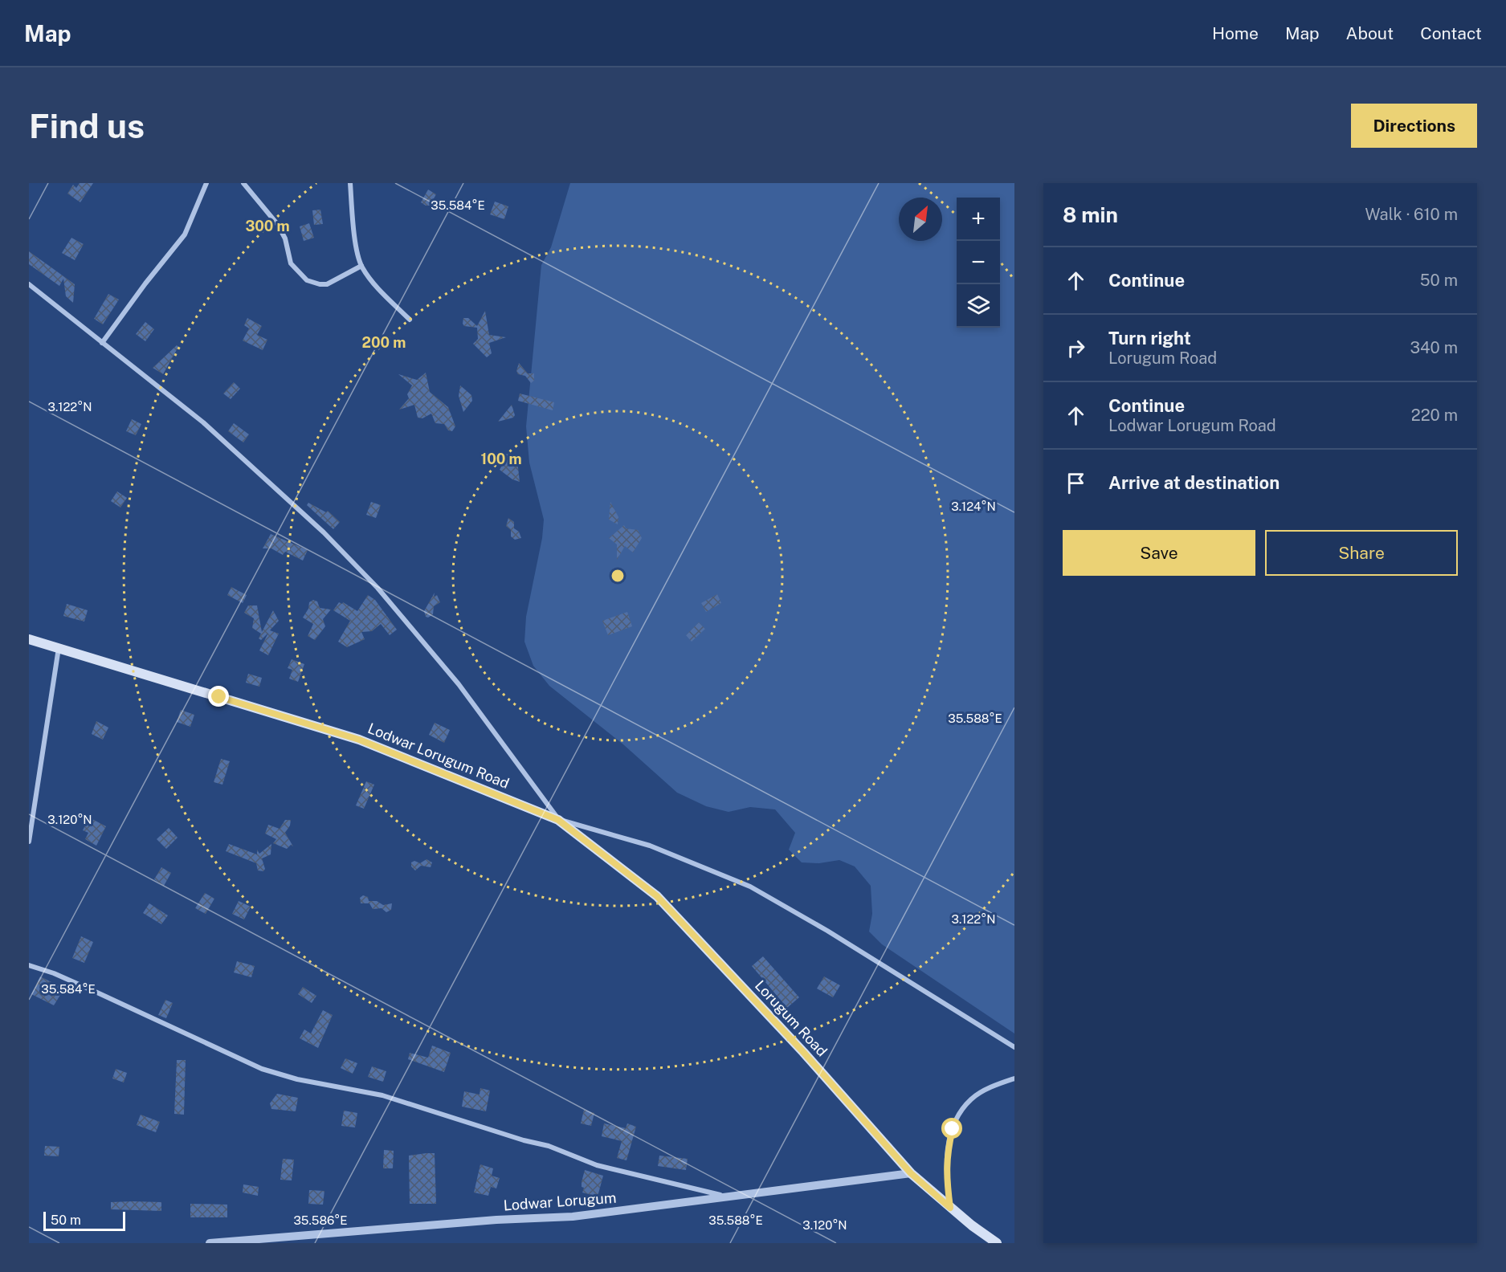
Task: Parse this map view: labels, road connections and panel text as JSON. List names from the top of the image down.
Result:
{
  "streets": {
    "main road": ["Lodwar Lorugum Road", "Lorugum Road"],
    "street": ["Lodwar Lorugum"]
  },
  "crossings": [
    ["Lodwar Lorugum Road", "Lorugum Road"],
    ["Lorugum Road", "Lodwar Lorugum"]
  ],
  "scale_bar": "50 m",
  "north": "top right",
  "page": {
    "header": "Map",
    "nav": [
      "Home",
      "Map",
      "About",
      "Contact"
    ],
    "buttons": [
      "Directions",
      ["Save", "Share"]
    ],
    "title": "Find us",
    "heading": ["8 min", "Walk · 610 m"],
    "map_buttons": ["+", "−"],
    "list": [
      ["Continue", "50 m"],
      ["Turn right", "Lorugum Road", "340 m"],
      ["Continue", "Lodwar Lorugum Road", "220 m"],
      "Arrive at destination"
    ],
    "scale": "50 m"
  },
  "coordinates": [
    "35.584°E",
    "3.122°N",
    "3.124°N",
    "35.588°E",
    "3.120°N",
    "35.586°E"
  ],
  "rings": ["300 m", "200 m", "100 m"]
}
